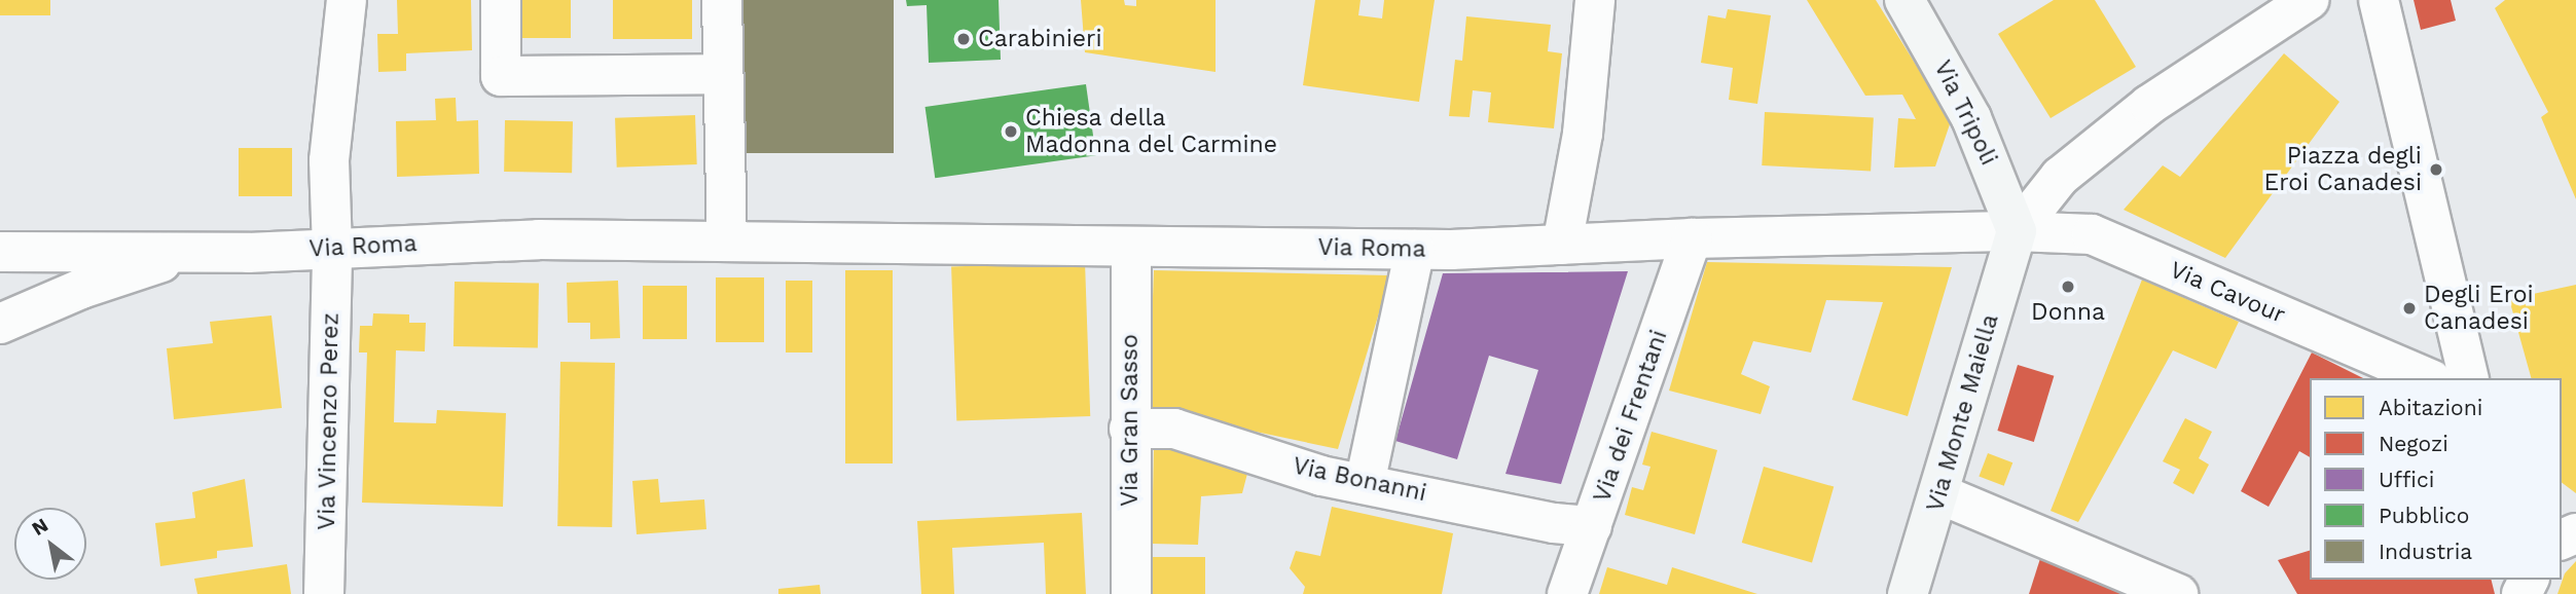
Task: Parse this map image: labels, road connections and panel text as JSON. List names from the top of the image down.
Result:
{
  "streets": {
    "street": [
      "Via Tripoli",
      "Via Roma",
      "Via Cavour",
      "Via Monte Maiella",
      "Via dei Frentani",
      "Via Gran Sasso",
      "Via Vincenzo Perez",
      "Via Bonanni"
    ]
  },
  "crossings": [
    ["Via Tripoli", "Via Roma"],
    ["Via Tripoli", "Via Cavour"],
    ["Via Tripoli", "Via Monte Maiella"],
    ["Via Roma", "Via Cavour"],
    ["Via Roma", "Via Monte Maiella"],
    ["Via Roma", "Via dei Frentani"],
    ["Via Roma", "Via Gran Sasso"],
    ["Via Roma", "Via Vincenzo Perez"],
    ["Via Cavour", "Via Monte Maiella"],
    ["Via dei Frentani", "Via Bonanni"],
    ["Via Gran Sasso", "Via Bonanni"]
  ],
  "places": [
    "Carabinieri",
    "Chiesa della Madonna del Carmine",
    "Piazza degli Eroi Canadesi",
    "Donna",
    "Degli Eroi Canadesi"
  ],
  "legend": [
    "Abitazioni",
    "Negozi",
    "Uffici",
    "Pubblico",
    "Industria"
  ],
  "north": "top left"
}
